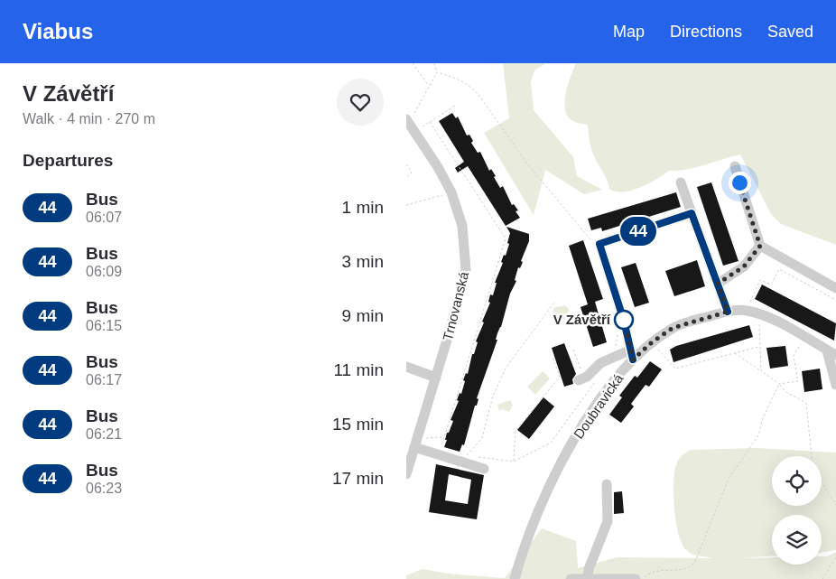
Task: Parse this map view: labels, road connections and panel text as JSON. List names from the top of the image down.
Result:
{
  "streets": {
    "street": ["Trnovanská", "Doubravická"]
  },
  "places": ["V Závětří"],
  "lines": ["bus line 44"],
  "page": {
    "header": "Viabus",
    "nav": ["Map", "Directions", "Saved"],
    "heading": [
      ["V Závětří", "Walk · 4 min · 270 m"],
      "Departures"
    ],
    "on_map": "44",
    "list": [
      {
        "mark": "44",
        "name": "Bus",
        "note": "06:07",
        "value": "1 min"
      },
      {
        "mark": "44",
        "name": "Bus",
        "note": "06:09",
        "value": "3 min"
      },
      {
        "mark": "44",
        "name": "Bus",
        "note": "06:15",
        "value": "9 min"
      },
      {
        "mark": "44",
        "name": "Bus",
        "note": "06:17",
        "value": "11 min"
      },
      {
        "mark": "44",
        "name": "Bus",
        "note": "06:21",
        "value": "15 min"
      },
      {
        "mark": "44",
        "name": "Bus",
        "note": "06:23",
        "value": "17 min"
      }
    ]
  }
}
